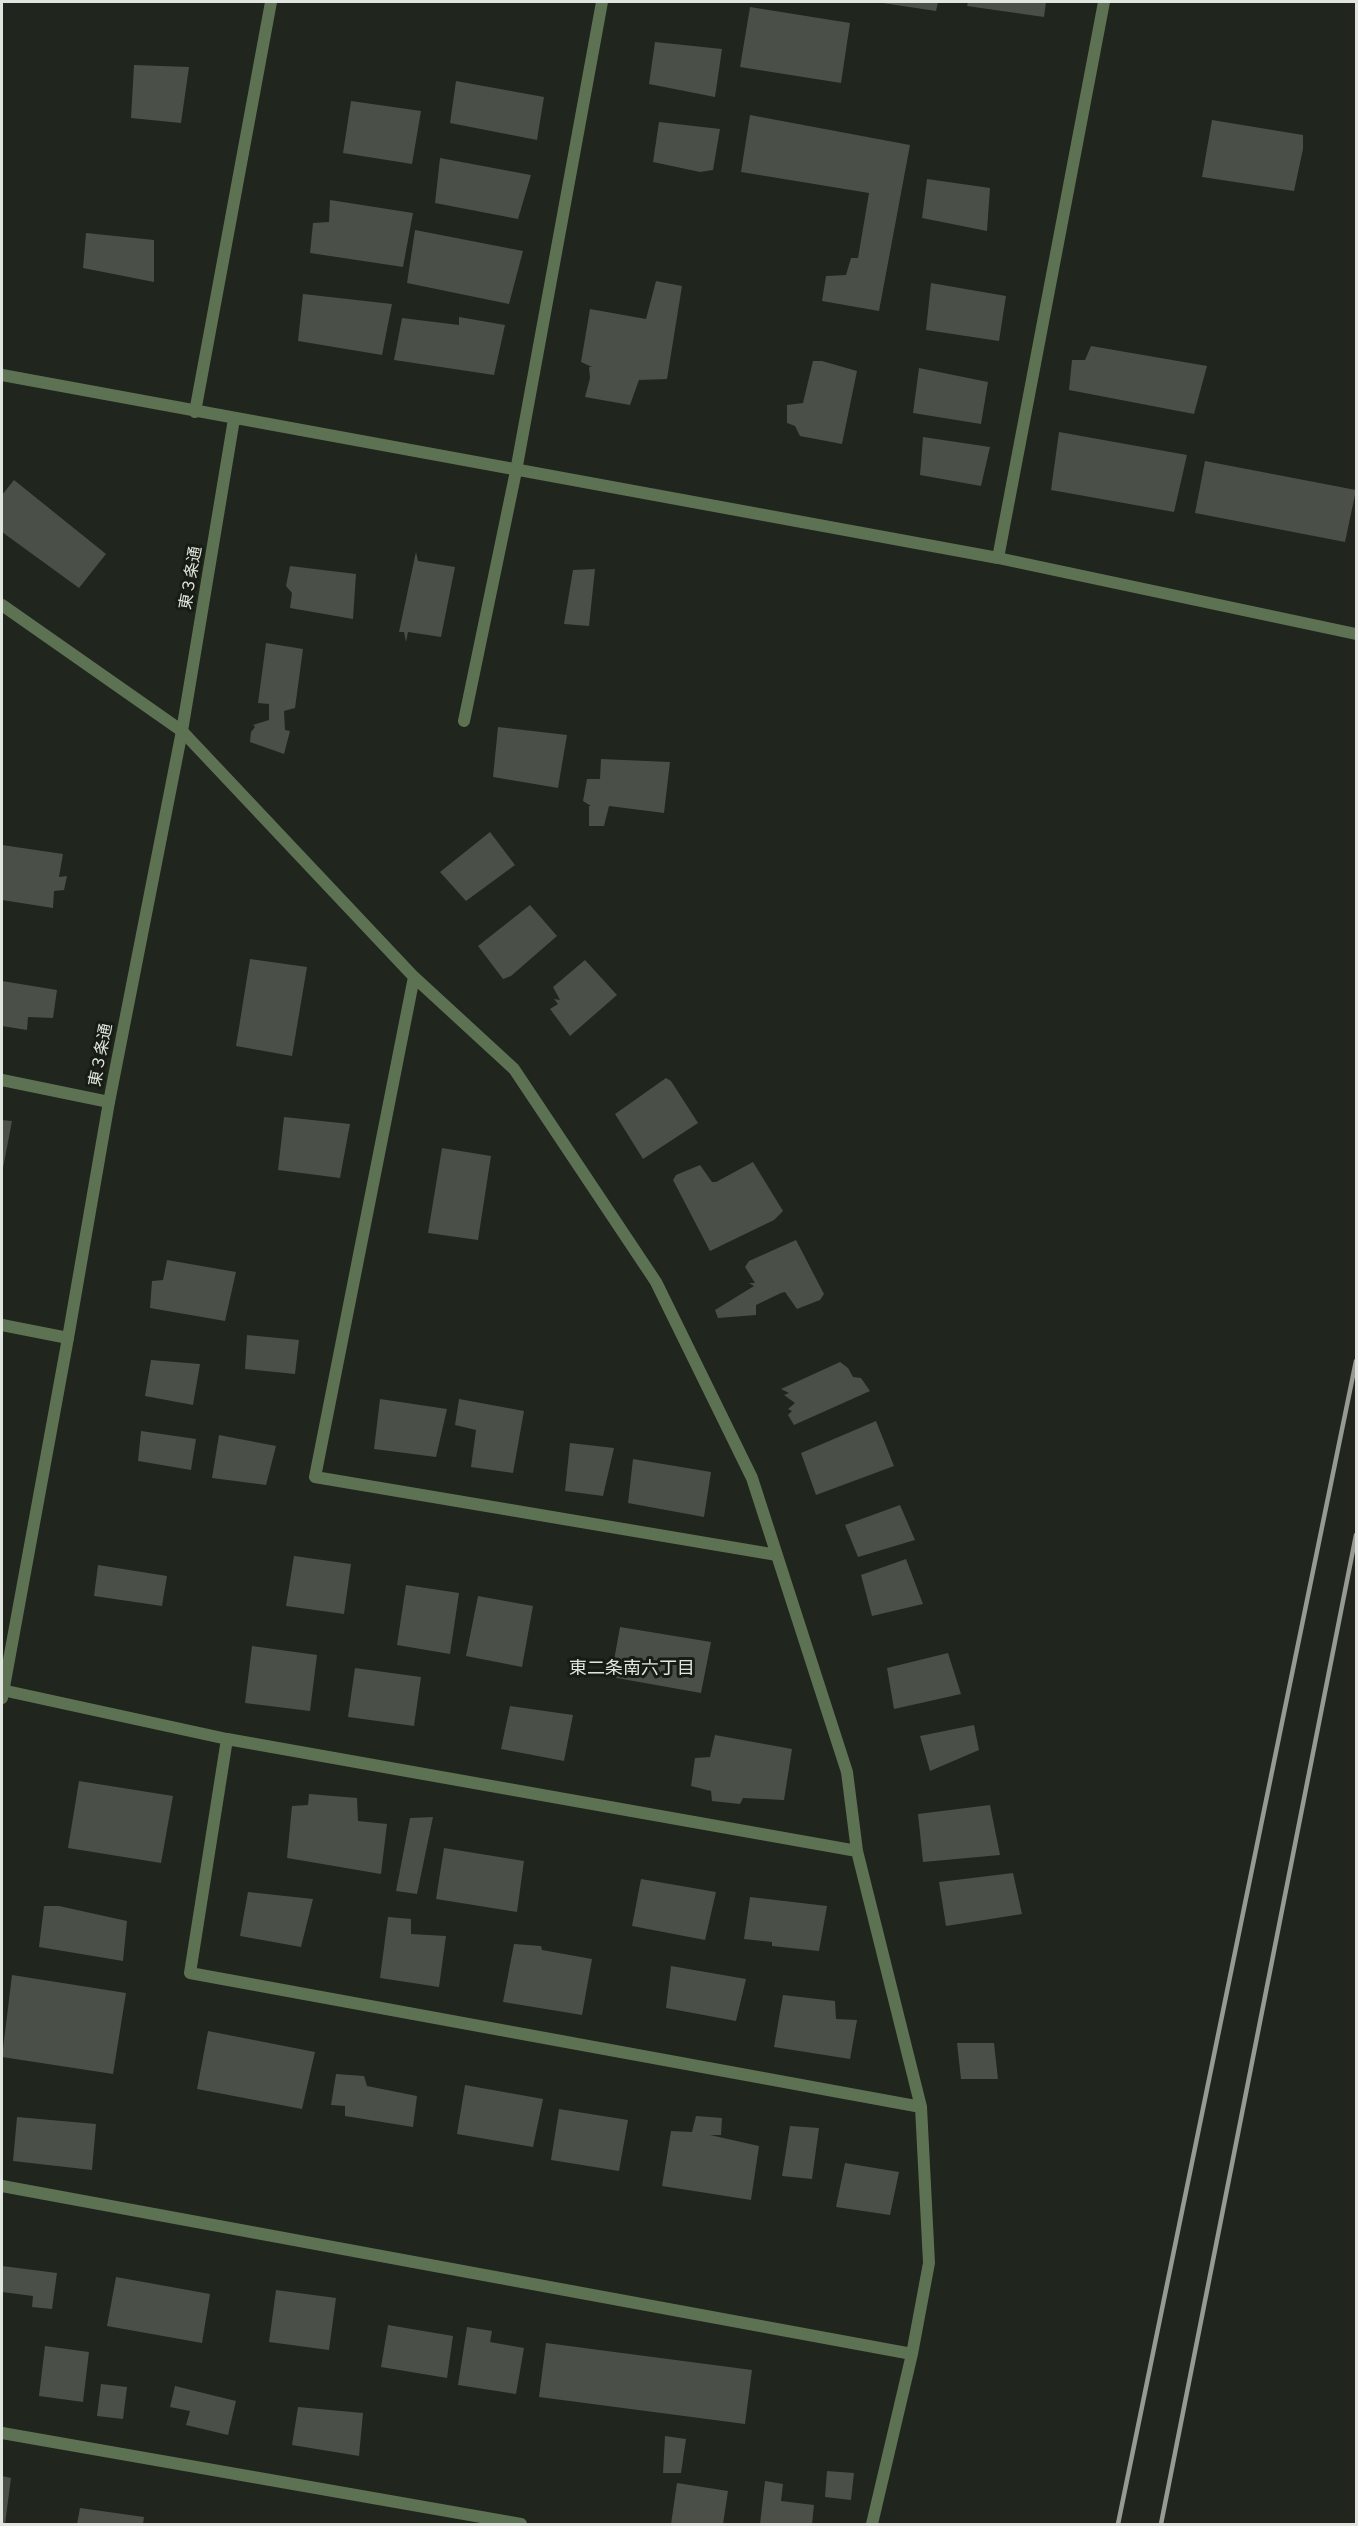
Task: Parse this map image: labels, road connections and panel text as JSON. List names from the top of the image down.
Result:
{
  "streets": {
    "street": ["東３条通"]
  },
  "districts": ["東二条南六丁目"]
}
